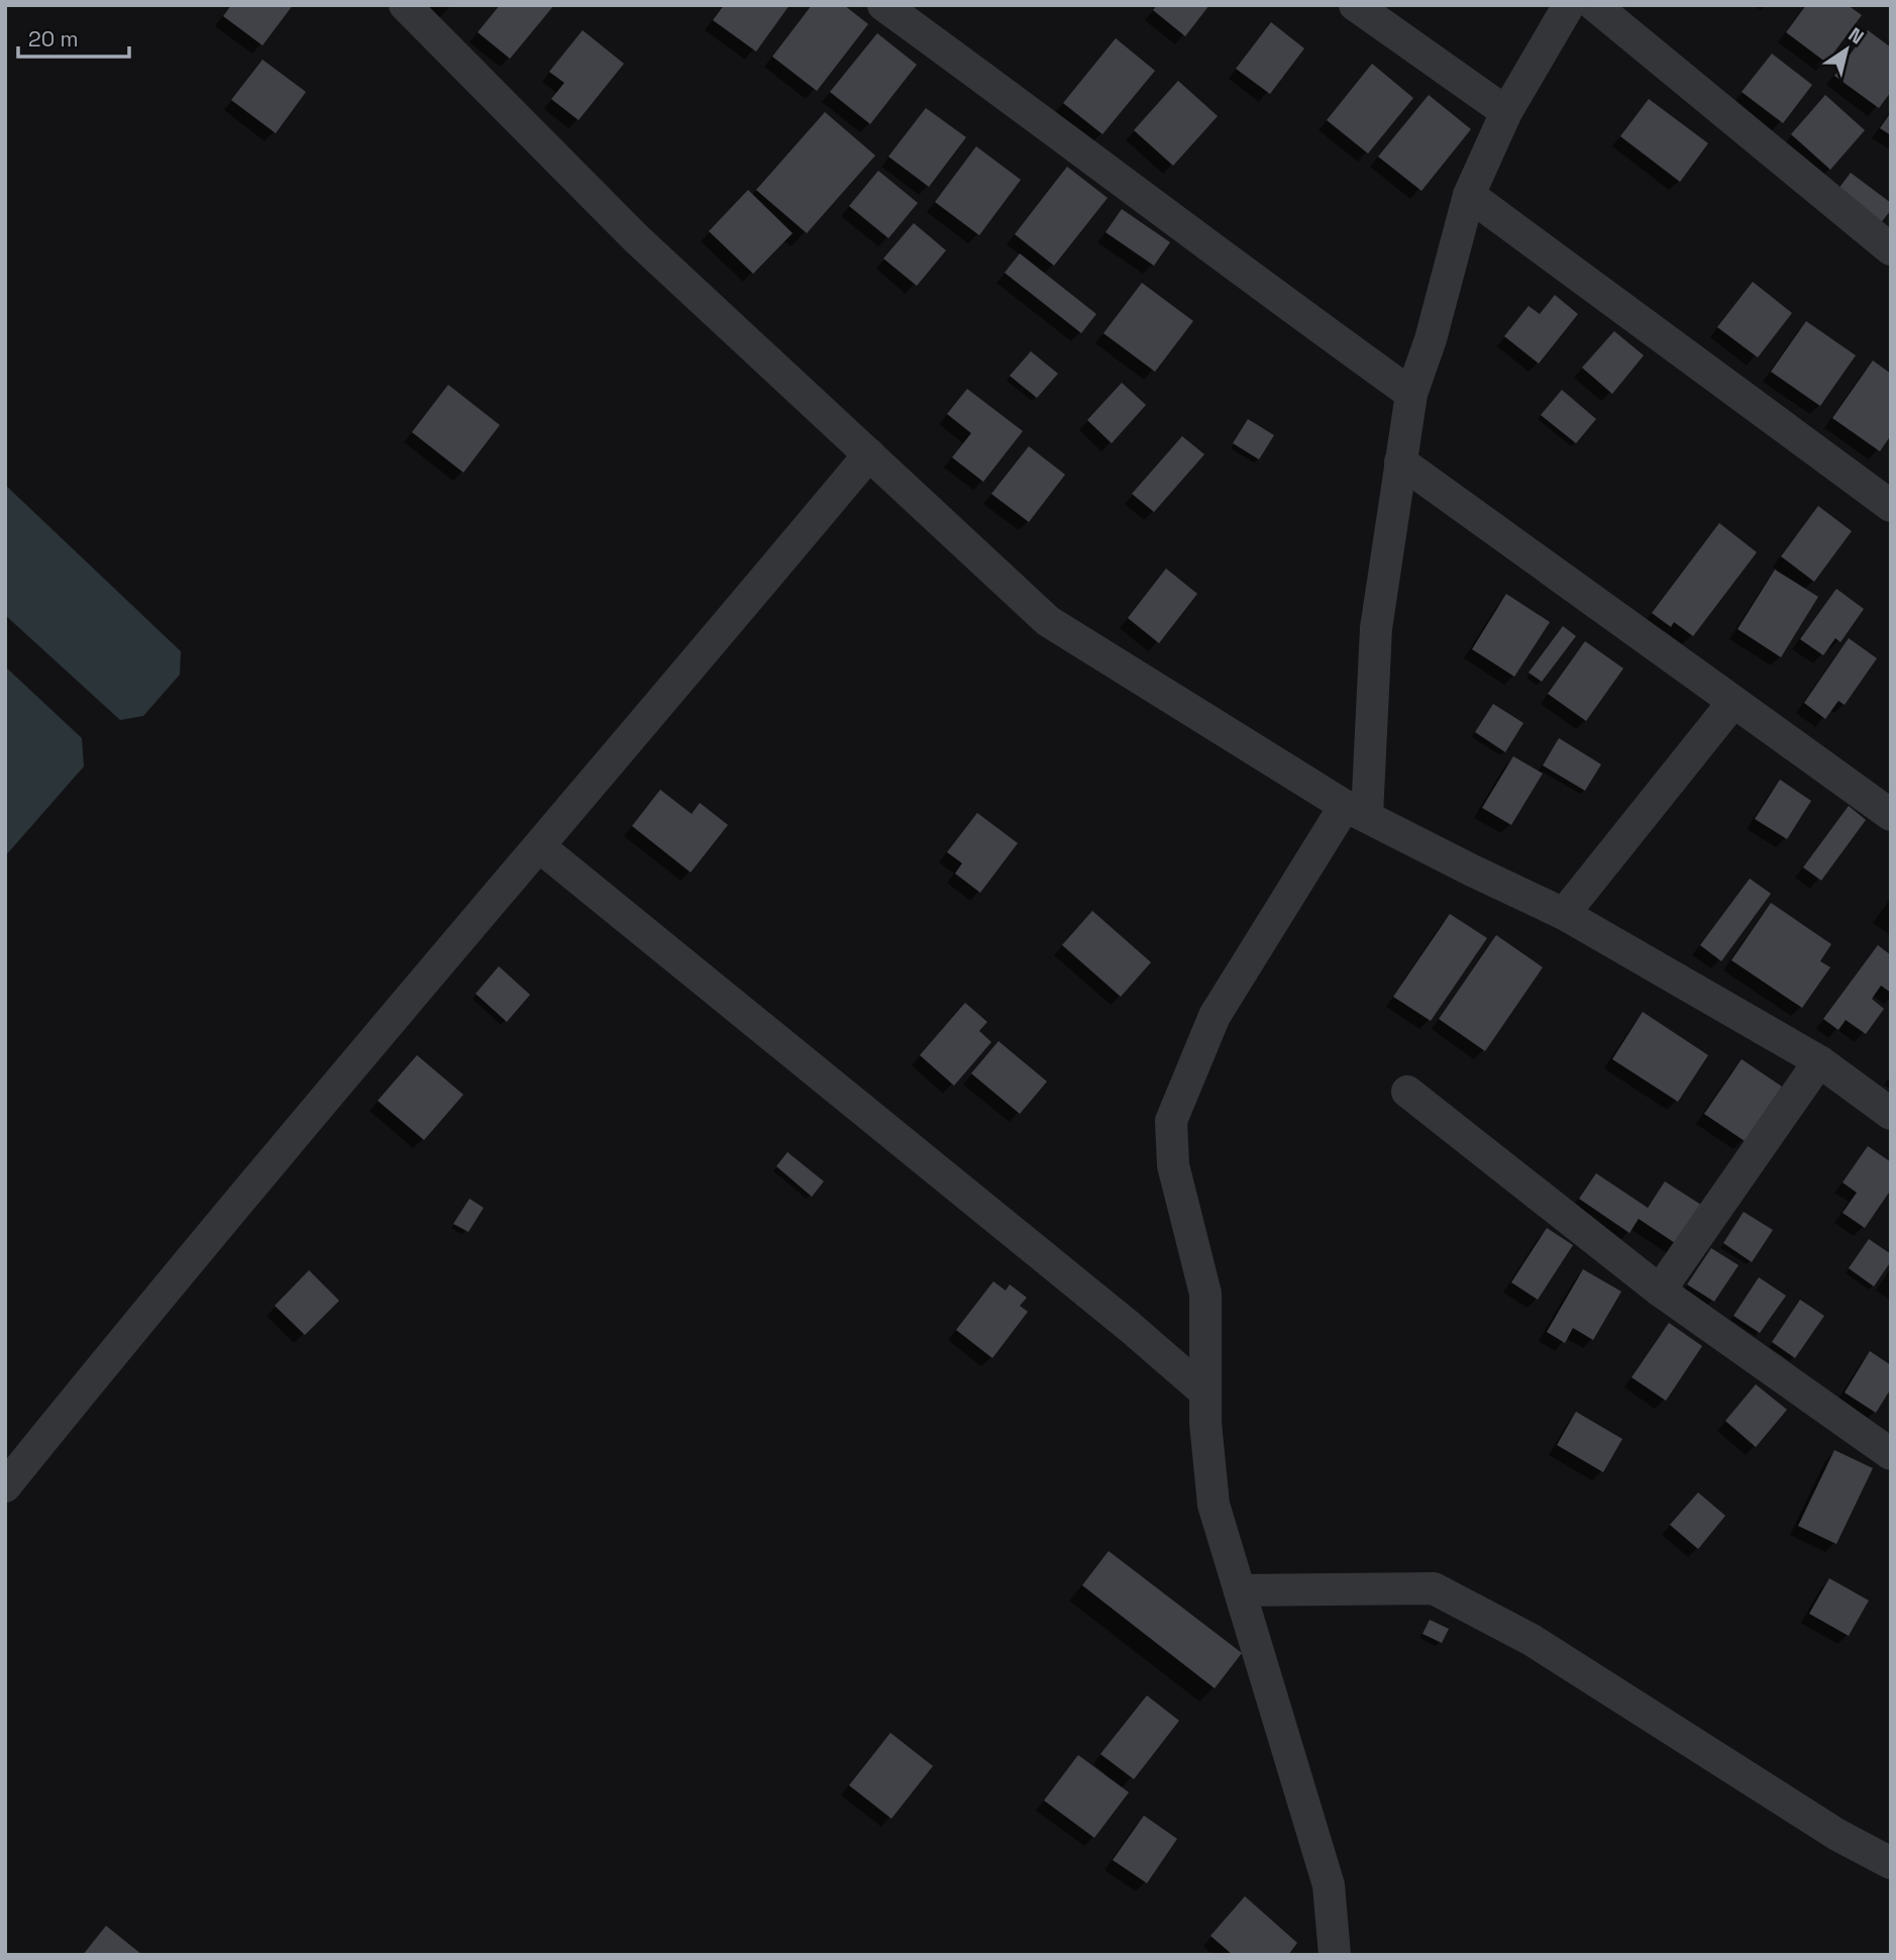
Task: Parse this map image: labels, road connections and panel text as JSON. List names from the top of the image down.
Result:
{
  "scale_bar": "20 m",
  "north": "top right"
}
